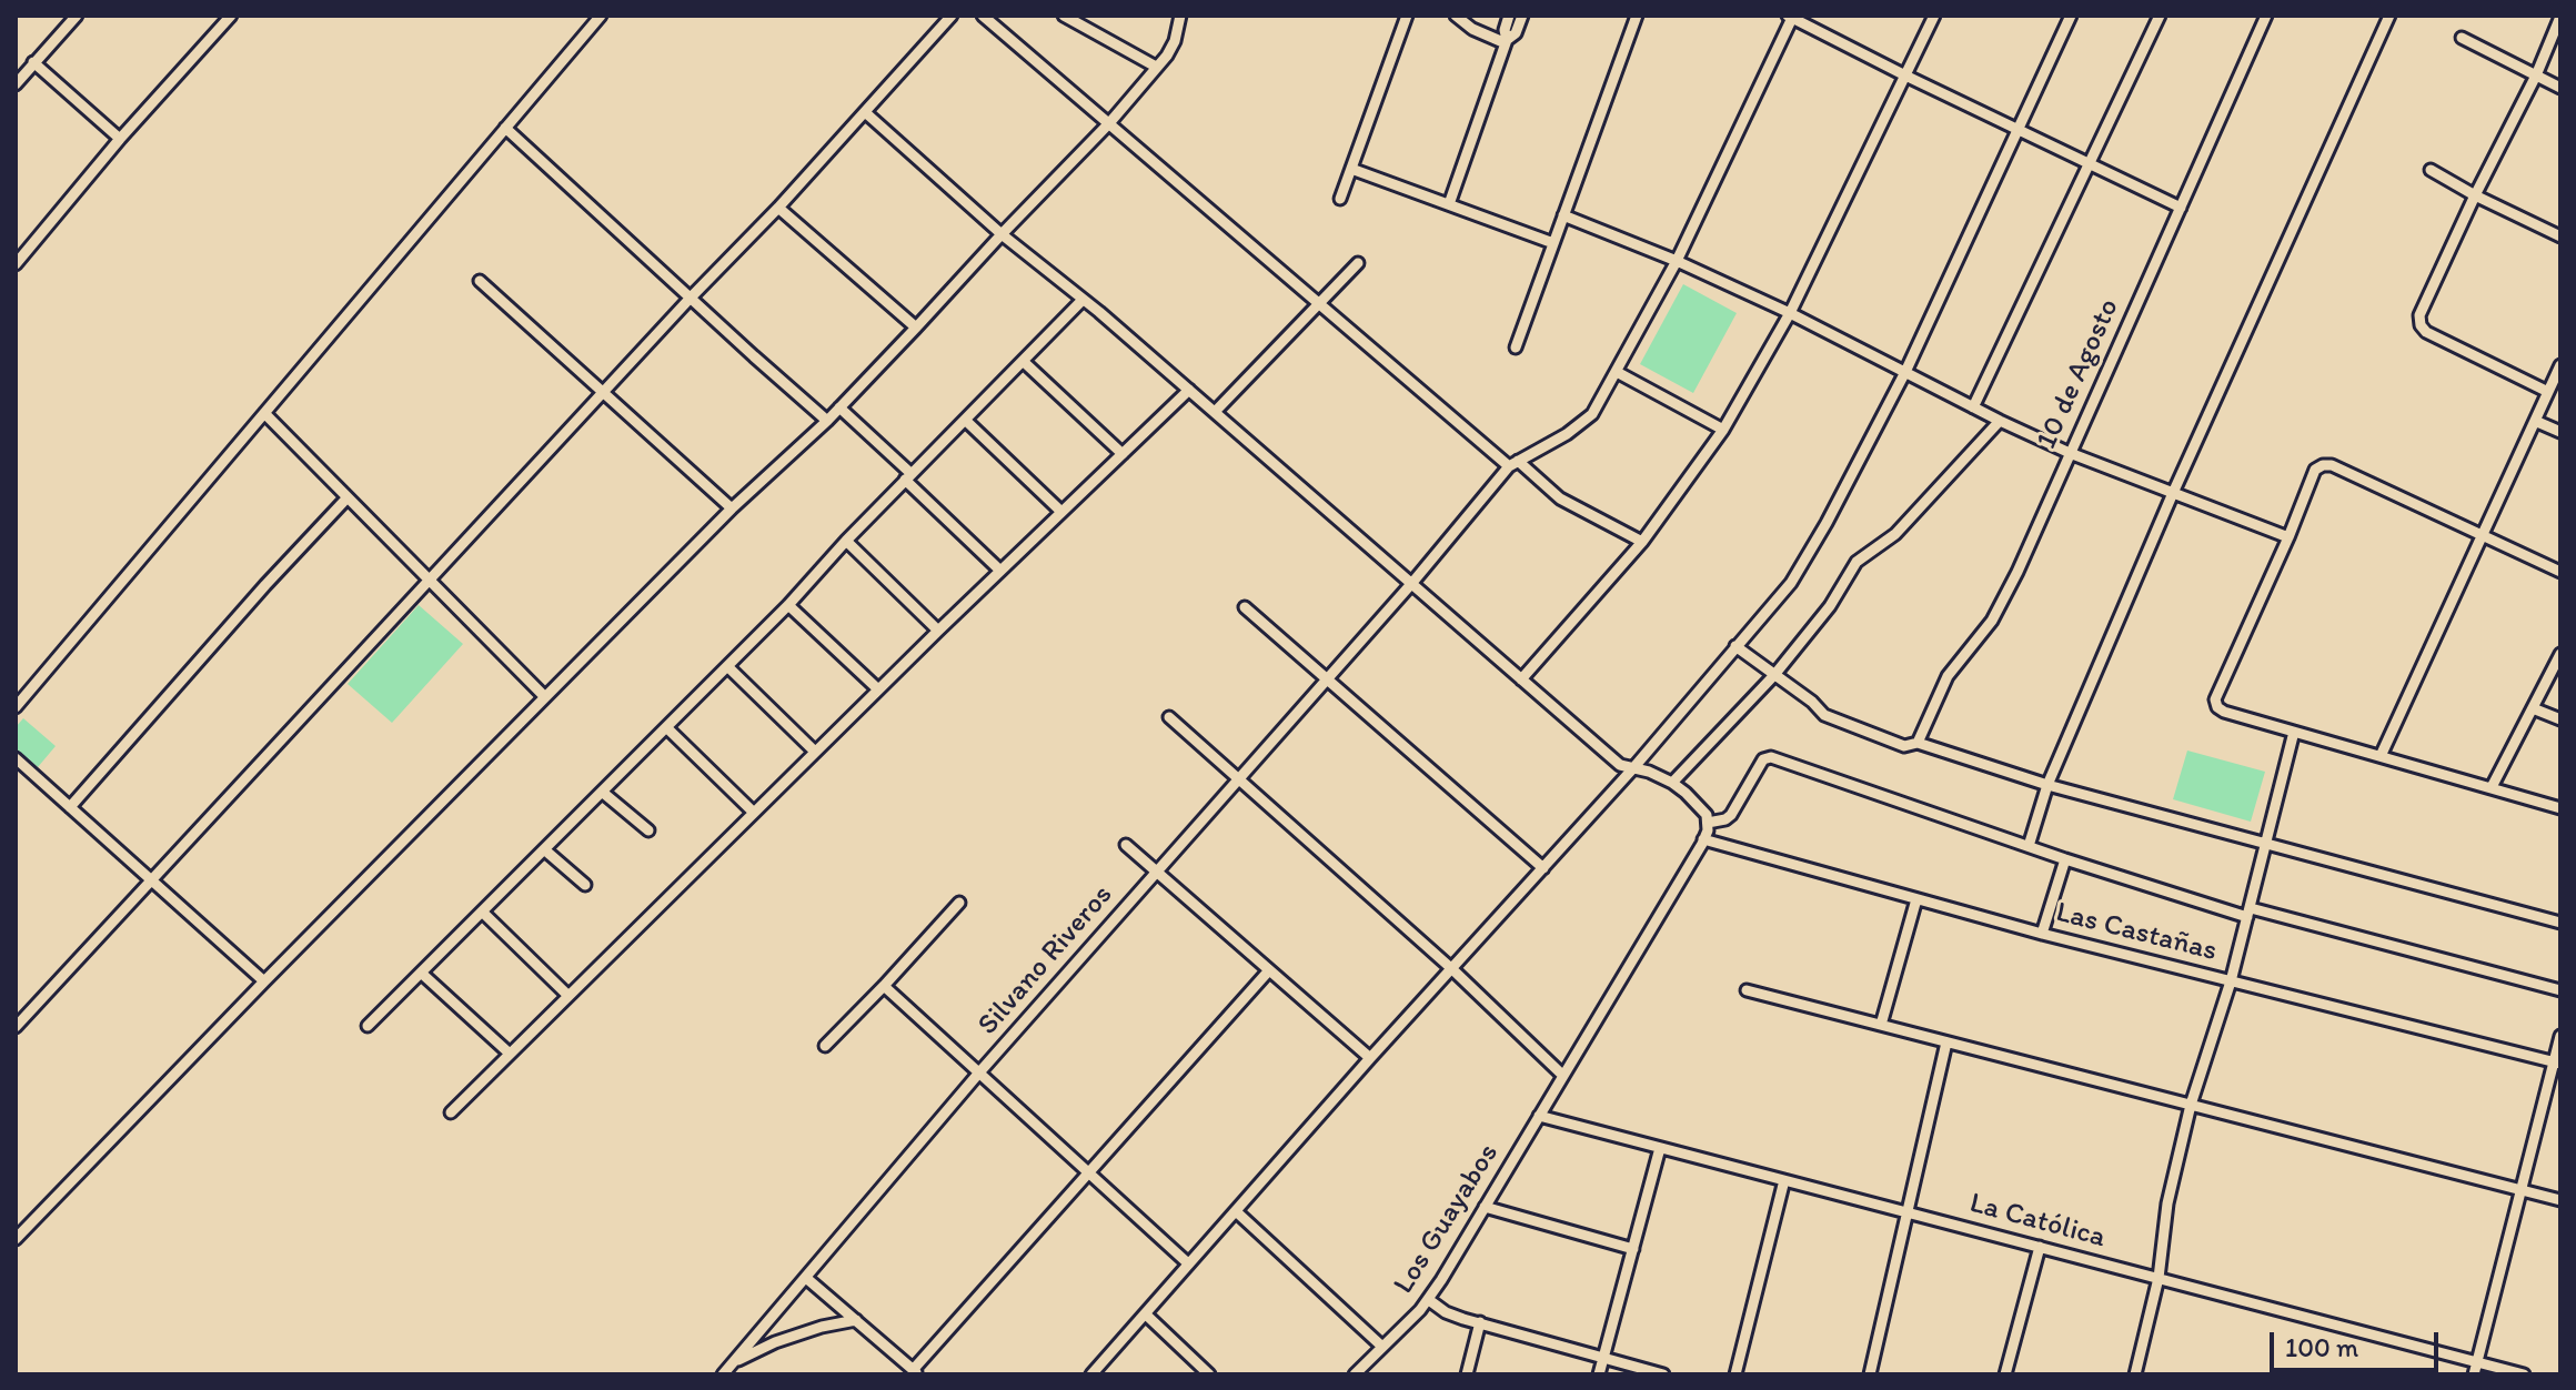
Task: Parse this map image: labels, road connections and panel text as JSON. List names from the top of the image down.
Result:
{
  "streets": {
    "street": [
      "10 de Agosto",
      "Las Castañas",
      "Silvano Riveros",
      "Los Guayabos",
      "La Católica"
    ]
  },
  "crossings": [
    ["Las Castañas", "Los Guayabos"],
    ["Los Guayabos", "La Católica"]
  ],
  "scale_bar": "100 m"
}
